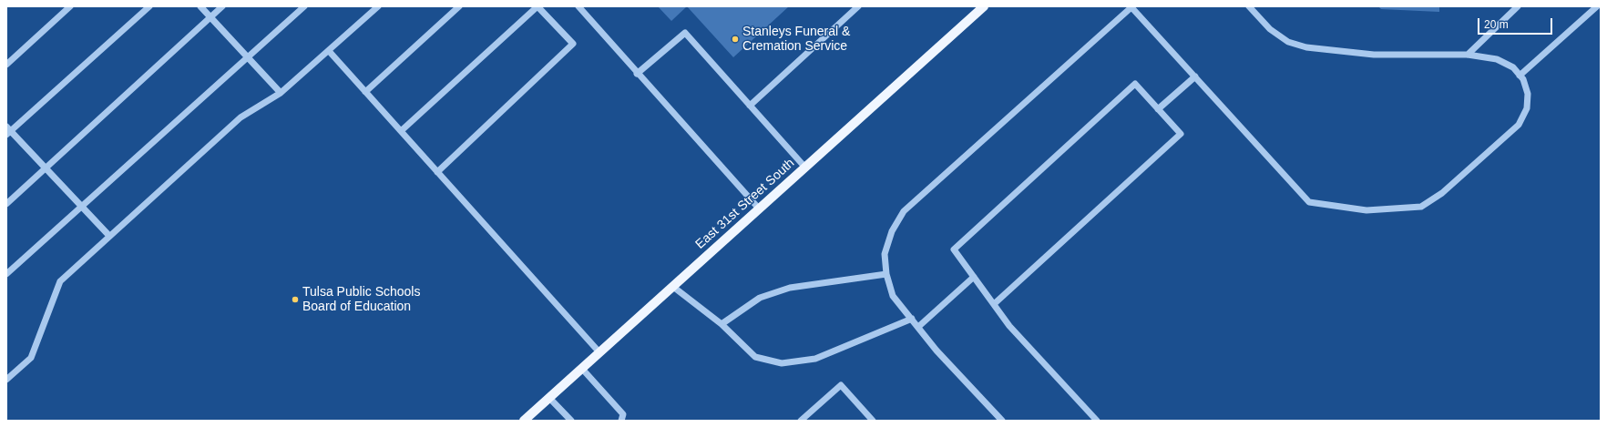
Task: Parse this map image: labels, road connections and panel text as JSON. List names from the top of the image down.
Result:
{
  "streets": {
    "main road": ["East 31st Street South"]
  },
  "places": ["Stanleys Funeral & Cremation Service", "Tulsa Public Schools Board of Education"],
  "scale_bar": "20 m"
}
